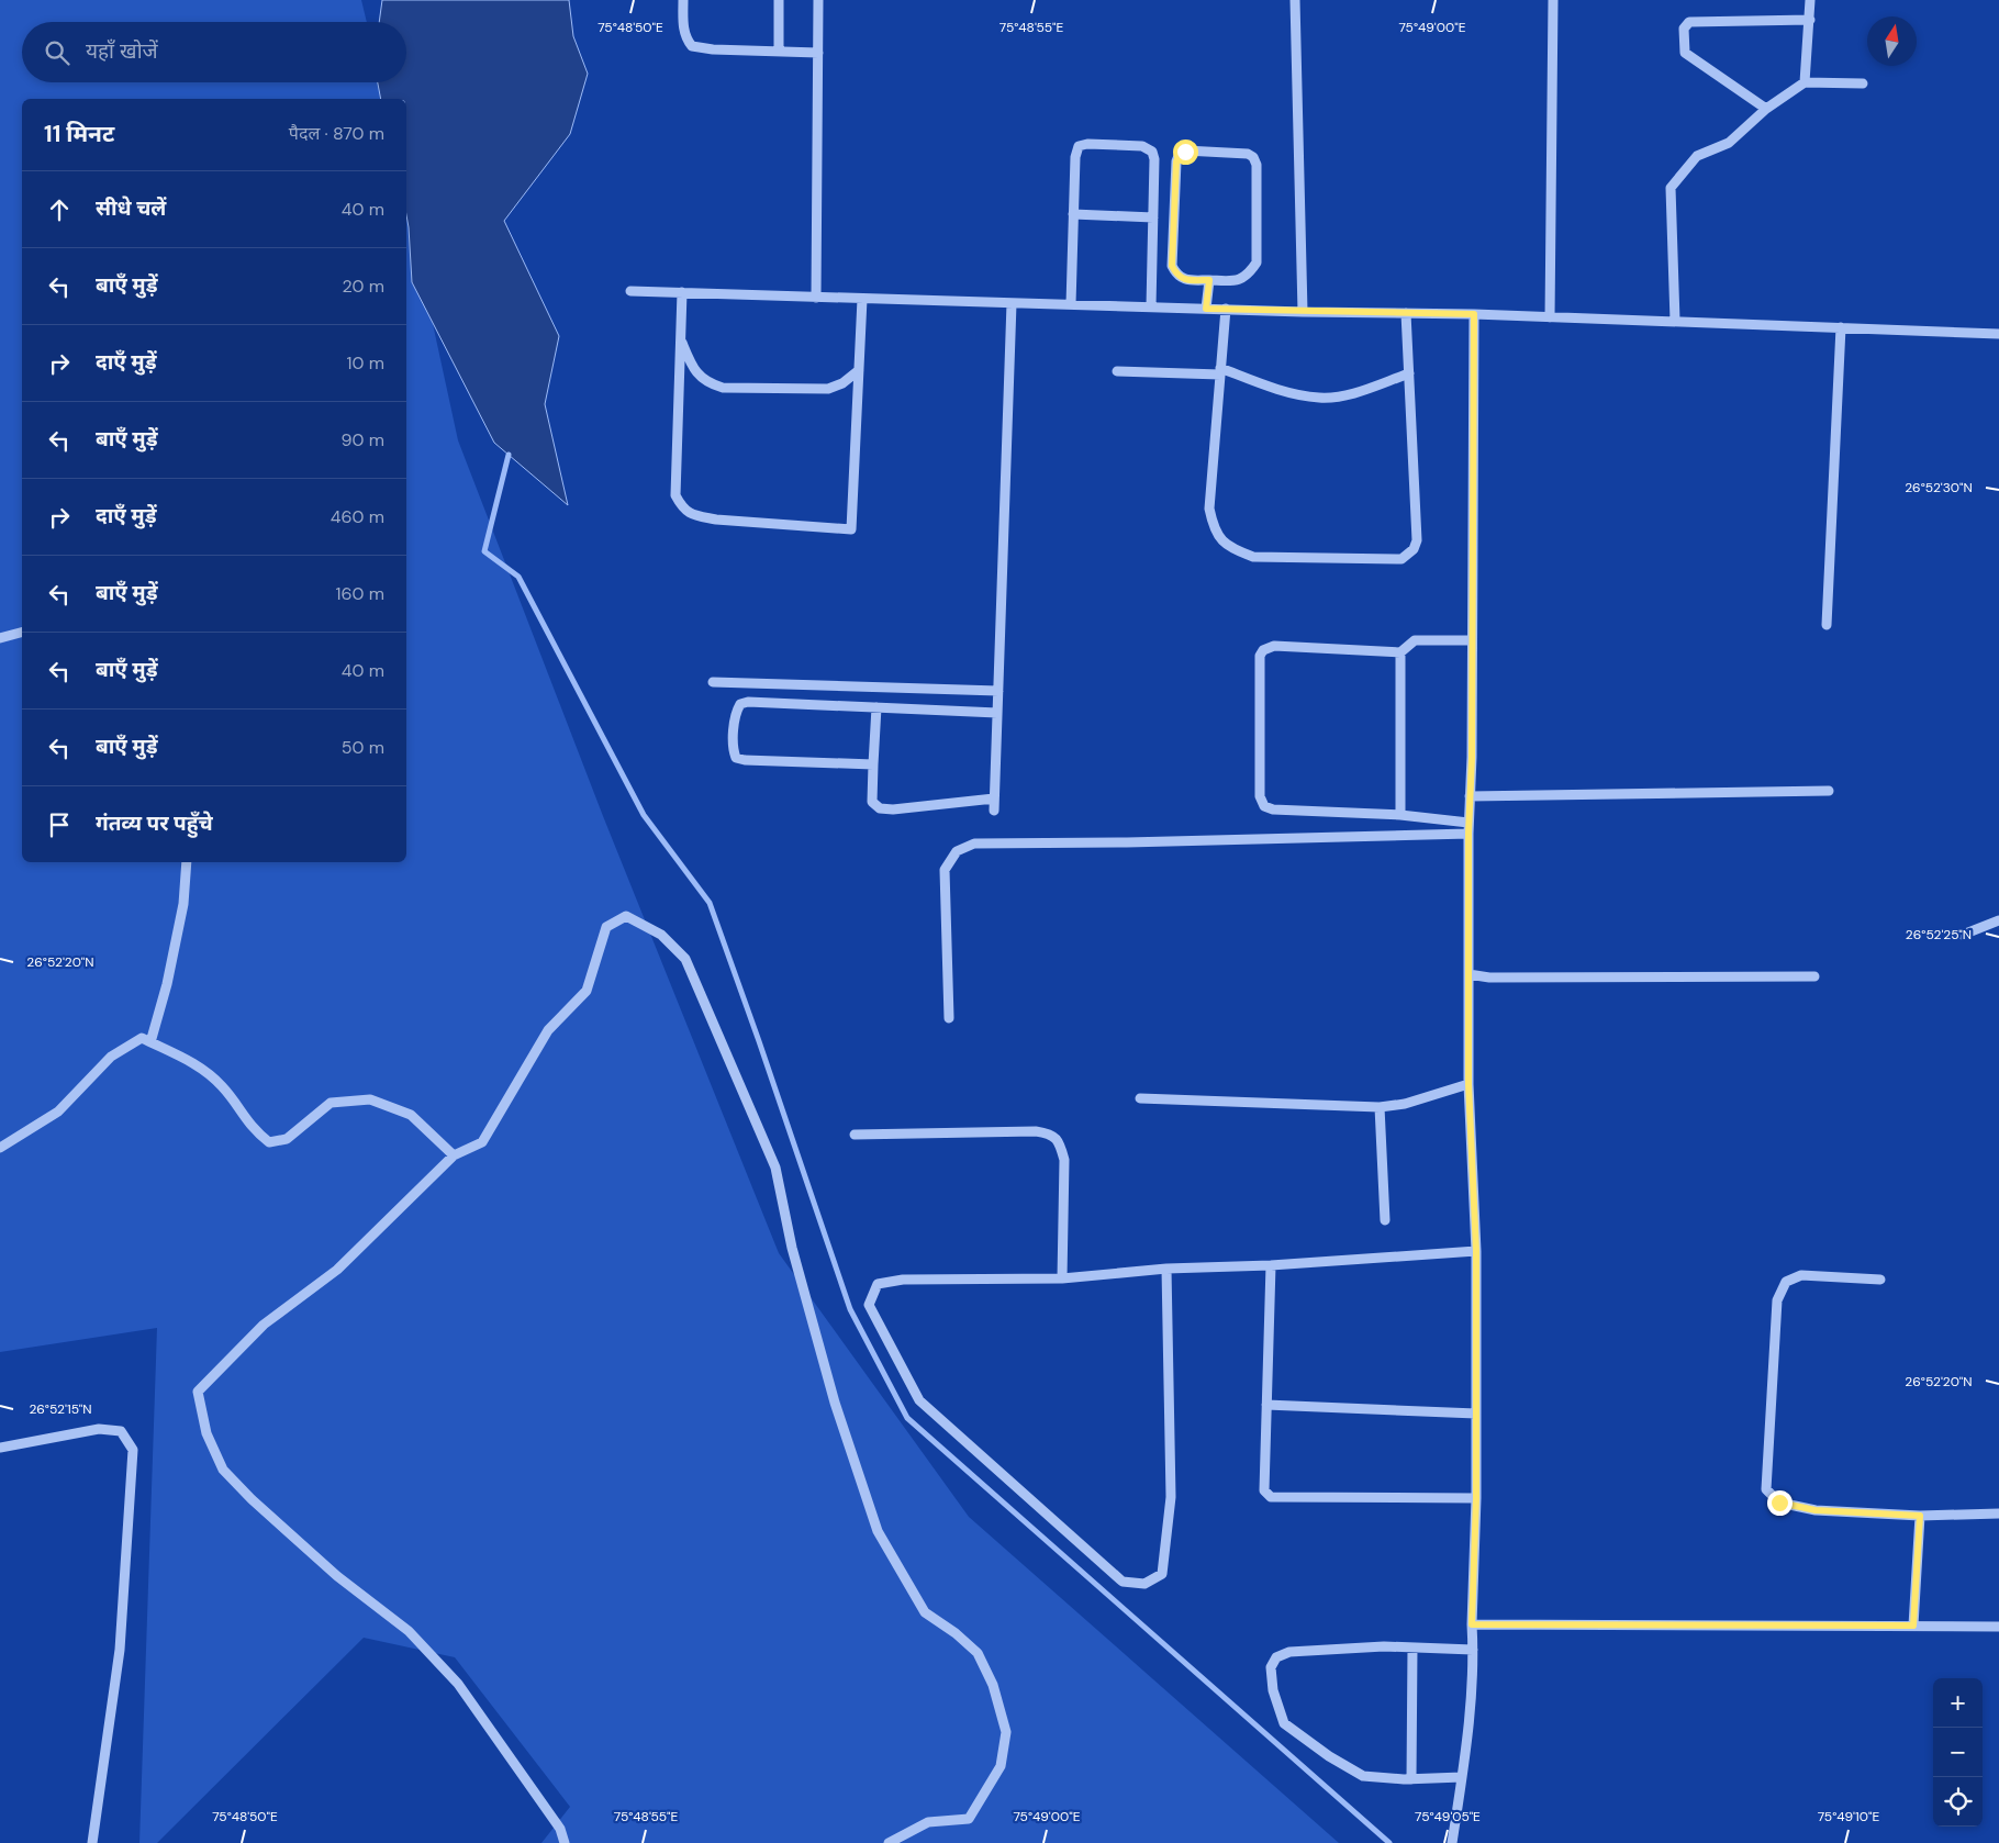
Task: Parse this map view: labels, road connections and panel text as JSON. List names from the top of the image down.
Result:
{
  "north": "top",
  "page": {
    "search": "यहाँ खोजें",
    "heading": ["11 मिनट", "पैदल · 870 m"],
    "list": [
      ["सीधे चलें", "40 m"],
      ["बाएँ मुड़ें", "20 m"],
      ["दाएँ मुड़ें", "10 m"],
      ["बाएँ मुड़ें", "90 m"],
      ["दाएँ मुड़ें", "460 m"],
      ["बाएँ मुड़ें", "160 m"],
      ["बाएँ मुड़ें", "40 m"],
      ["बाएँ मुड़ें", "50 m"],
      "गंतव्य पर पहुँचे"
    ],
    "map_buttons": ["+", "−"]
  },
  "coordinates": [
    "75°48'50\"E",
    "75°48'55\"E",
    "75°49'00\"E",
    "26°52'30\"N",
    "26°52'25\"N",
    "26°52'20\"N",
    "26°52'15\"N",
    "75°49'05\"E",
    "75°49'10\"E"
  ]
}
